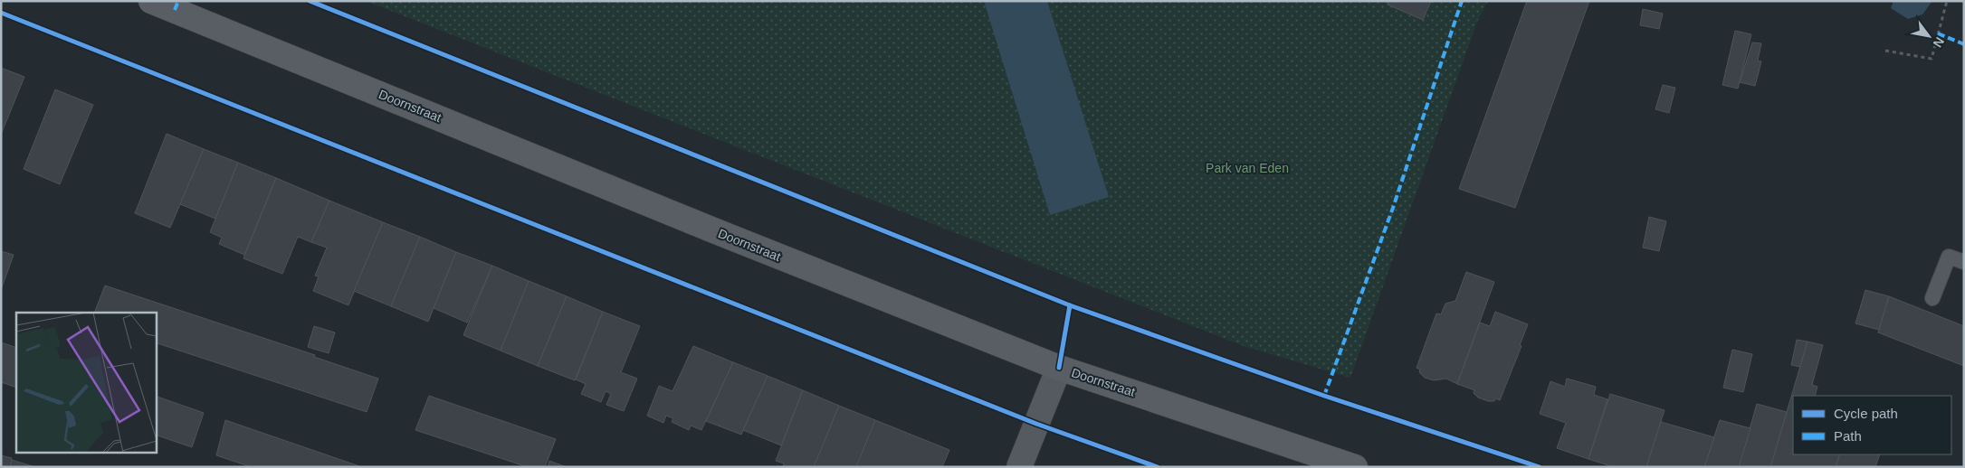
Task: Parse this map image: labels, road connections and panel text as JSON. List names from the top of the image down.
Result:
{
  "streets": {
    "street": ["Doornstraat"]
  },
  "parks": ["Park van Eden"],
  "legend": ["Cycle path", "Path"],
  "north": "bottom right"
}
